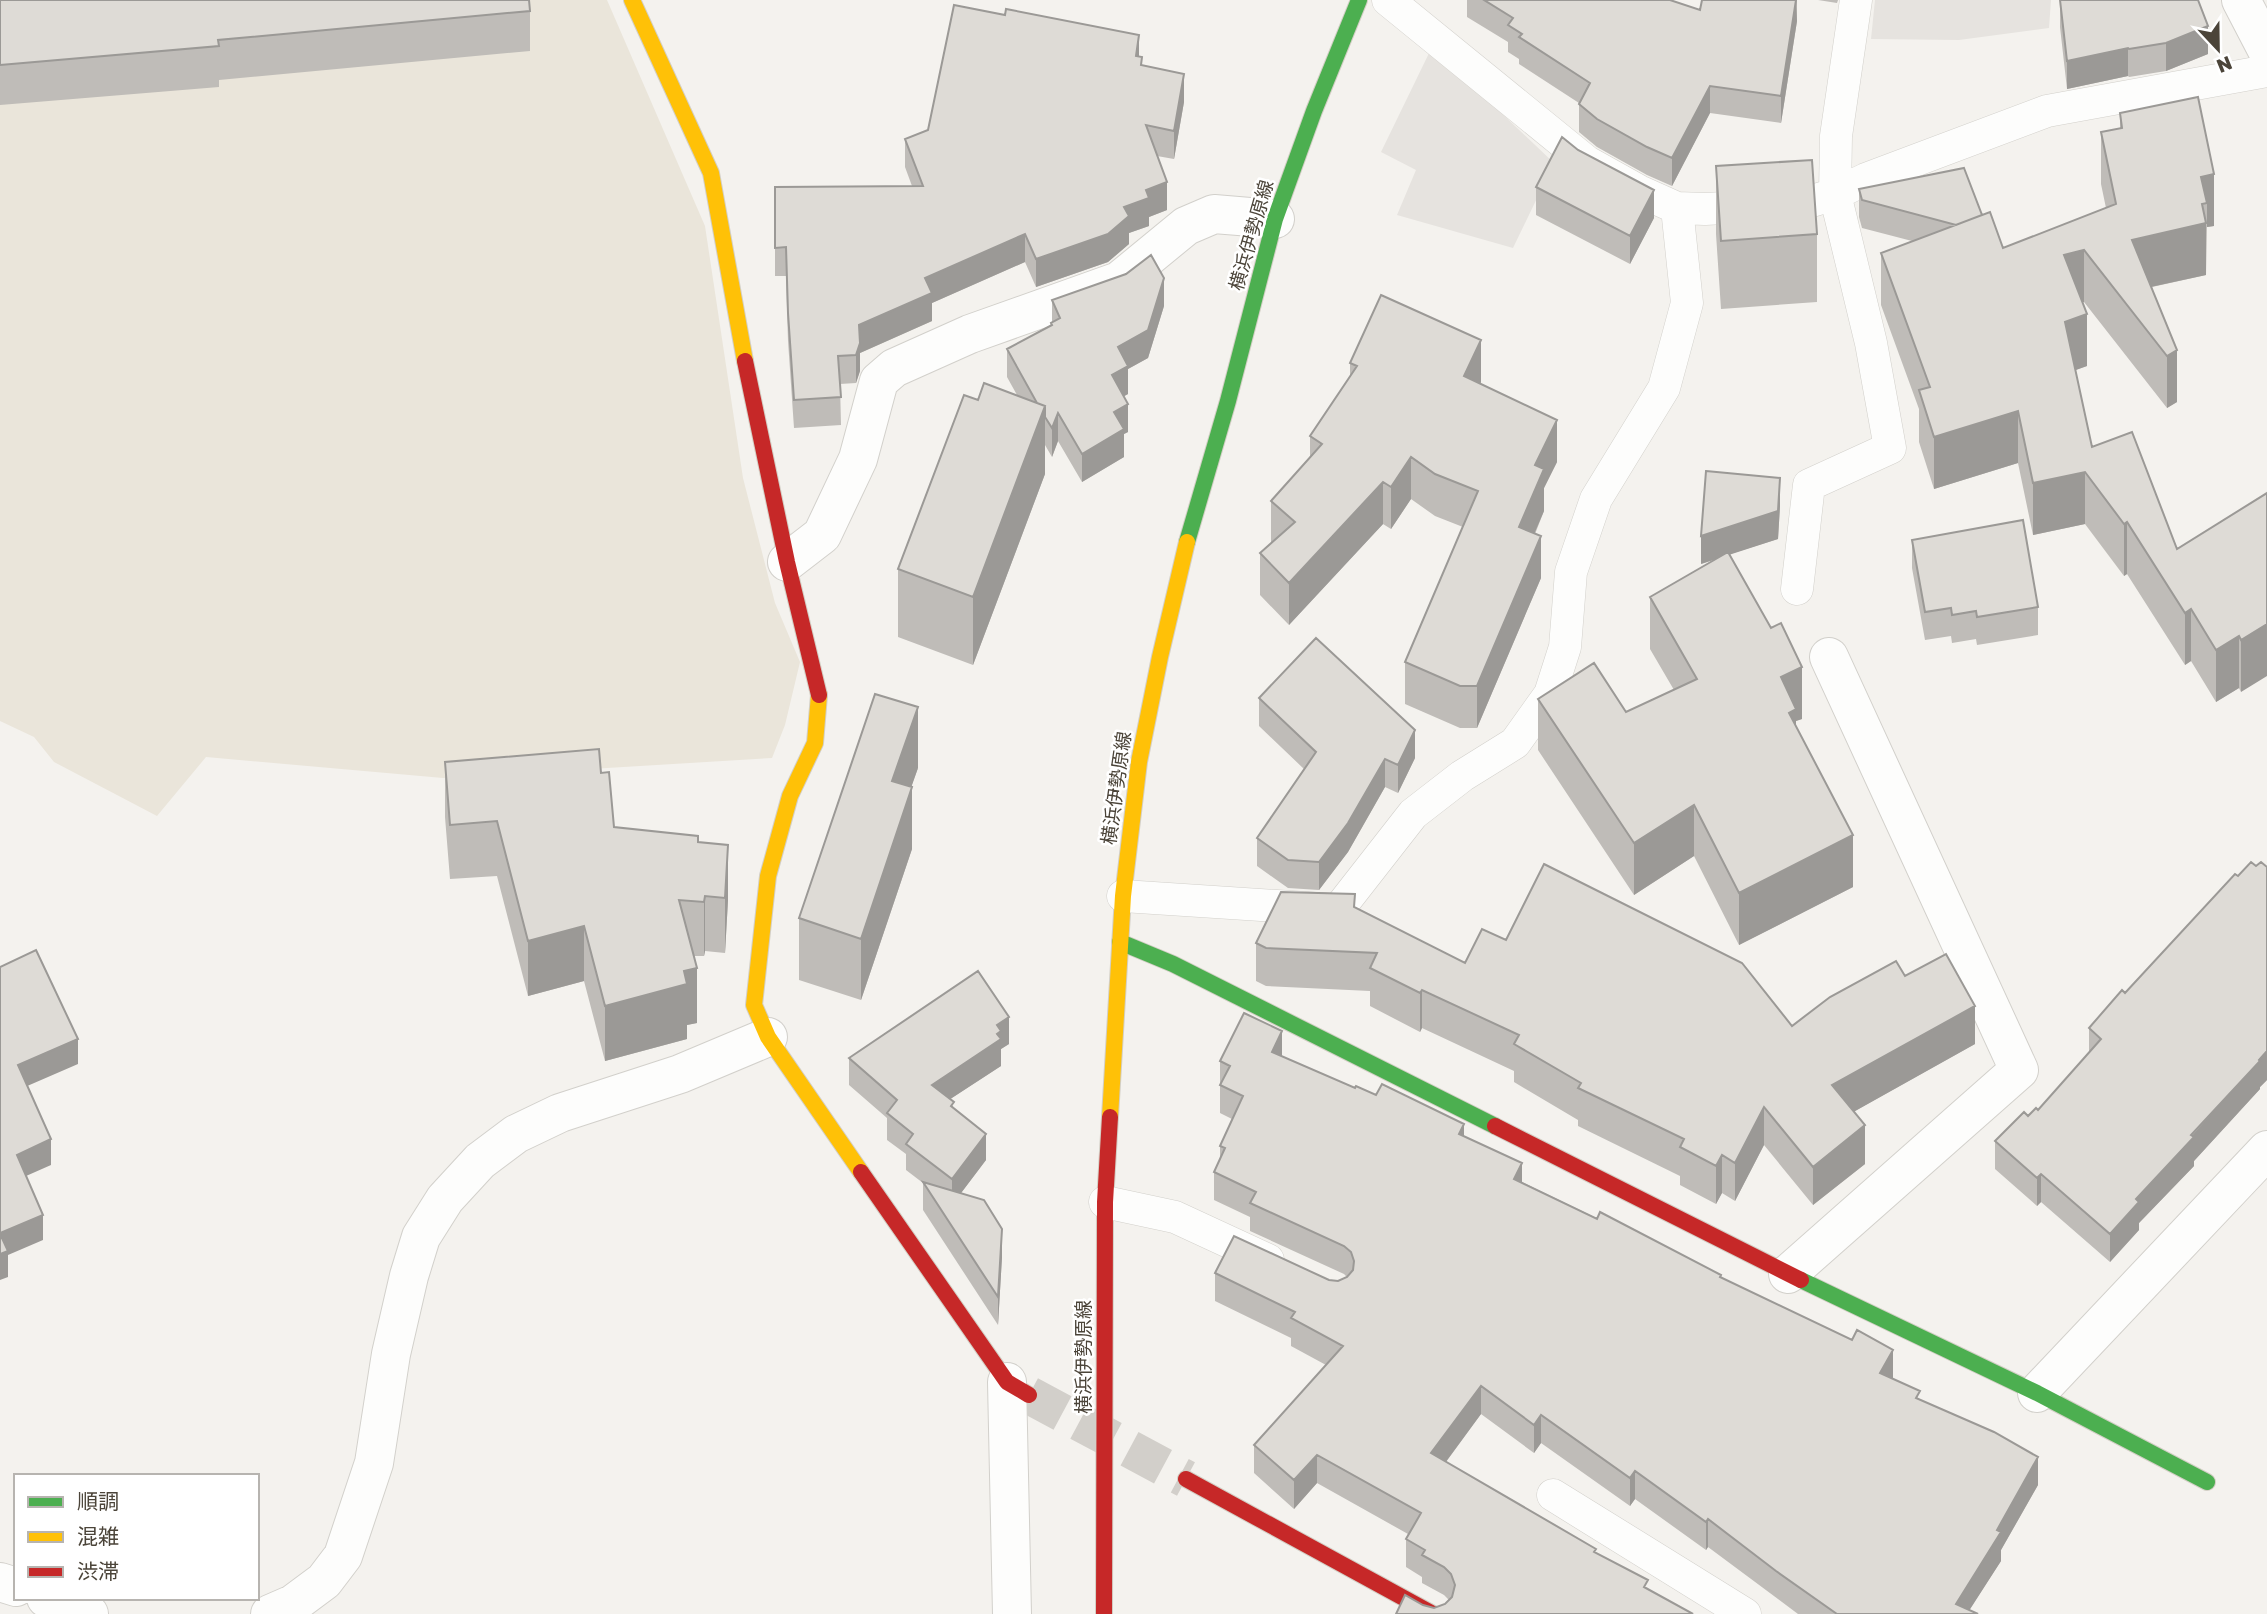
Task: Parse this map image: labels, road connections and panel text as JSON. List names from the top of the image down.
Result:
{
  "streets": {
    "street": ["横浜伊勢原線"]
  },
  "legend": ["順調", "混雑", "渋滞"],
  "north": "bottom"
}
